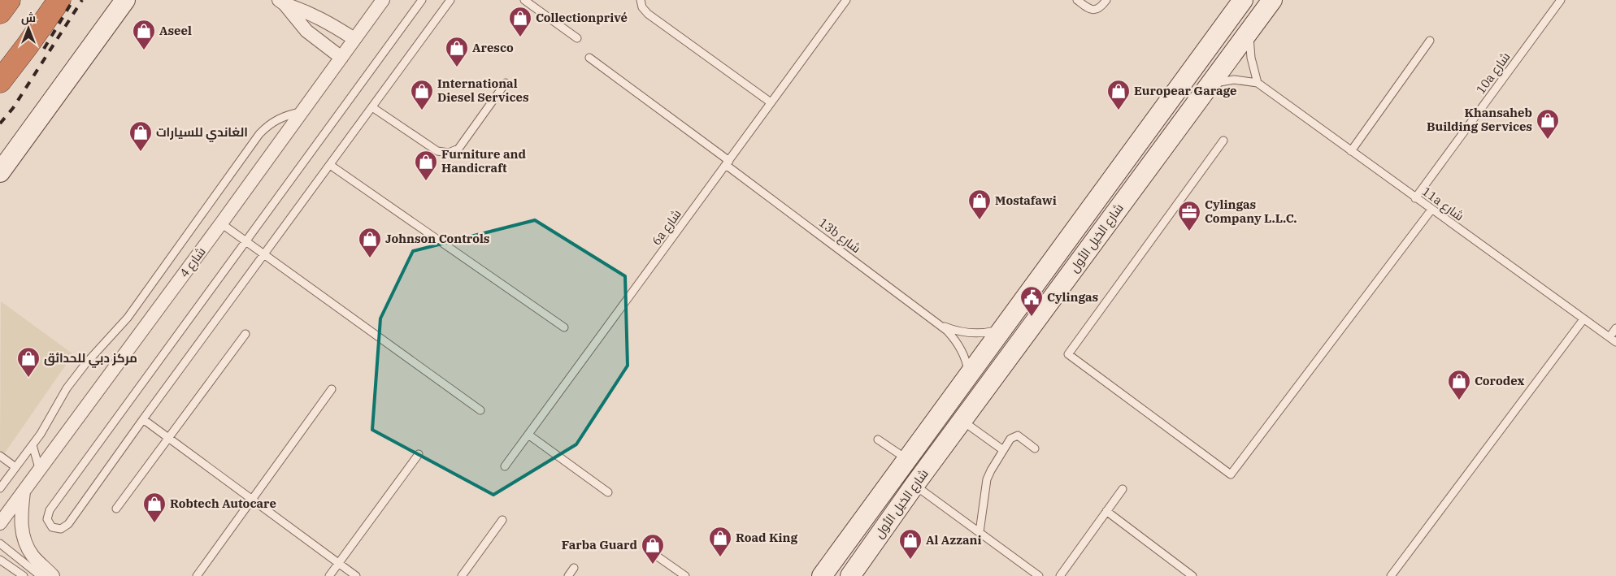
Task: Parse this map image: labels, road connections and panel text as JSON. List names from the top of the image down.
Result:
{
  "streets": {
    "main road": ["شارع الخيل الأول"],
    "street": ["شارع 4"],
    "lane": [
      "10a شارع",
      "11a شارع",
      "6a شارع",
      "13b شارع"
    ]
  },
  "crossings": [
    ["10a شارع", "11a شارع"],
    ["11a شارع", "شارع الخيل الأول"],
    ["6a شارع", "13b شارع"],
    ["13b شارع", "شارع الخيل الأول"]
  ],
  "places": {
    "shop": [
      "Collectionprivé",
      "Aseel",
      "Aresco",
      "International Diesel Services",
      "Europear Garage",
      "Khansaheb Building Services",
      "الغاندي للسيارات",
      "Furniture and Handicraft",
      "Mostafawi",
      "Johnson Controls",
      "مركز دبي للحدائق",
      "Corodex",
      "Robtech Autocare",
      "Road King",
      "Al Azzani",
      "Farba Guard"
    ],
    "office": ["Cylingas Company L.L.C."],
    "public building": ["Cylingas"]
  },
  "north": "top"
}
